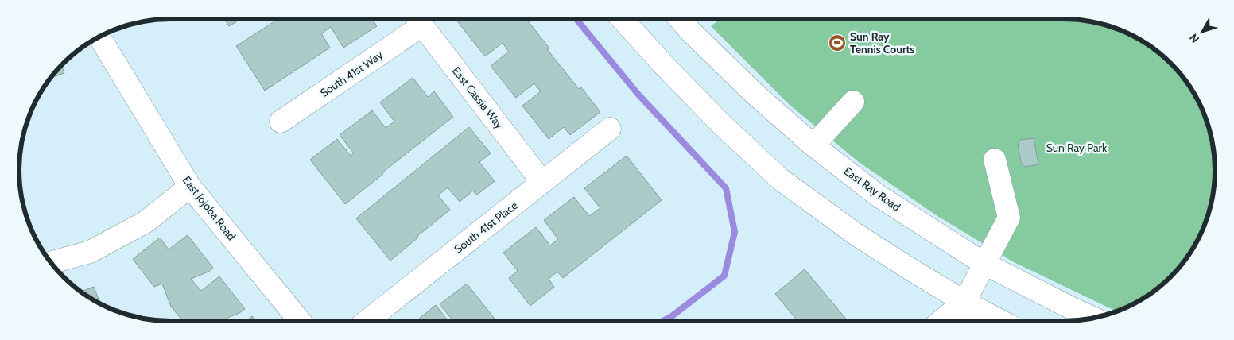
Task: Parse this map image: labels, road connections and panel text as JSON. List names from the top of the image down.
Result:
{
  "streets": {
    "street": [
      "South 41st Way",
      "East Cassia Way",
      "East Ray Road",
      "East Jojoba Road",
      "South 41st Place"
    ]
  },
  "crossings": [
    ["South 41st Way", "East Cassia Way"],
    ["East Cassia Way", "South 41st Place"]
  ],
  "parks": ["Sun Ray Park"],
  "places": {
    "sports": ["Sun Ray Tennis Courts"]
  },
  "north": "bottom left"
}
